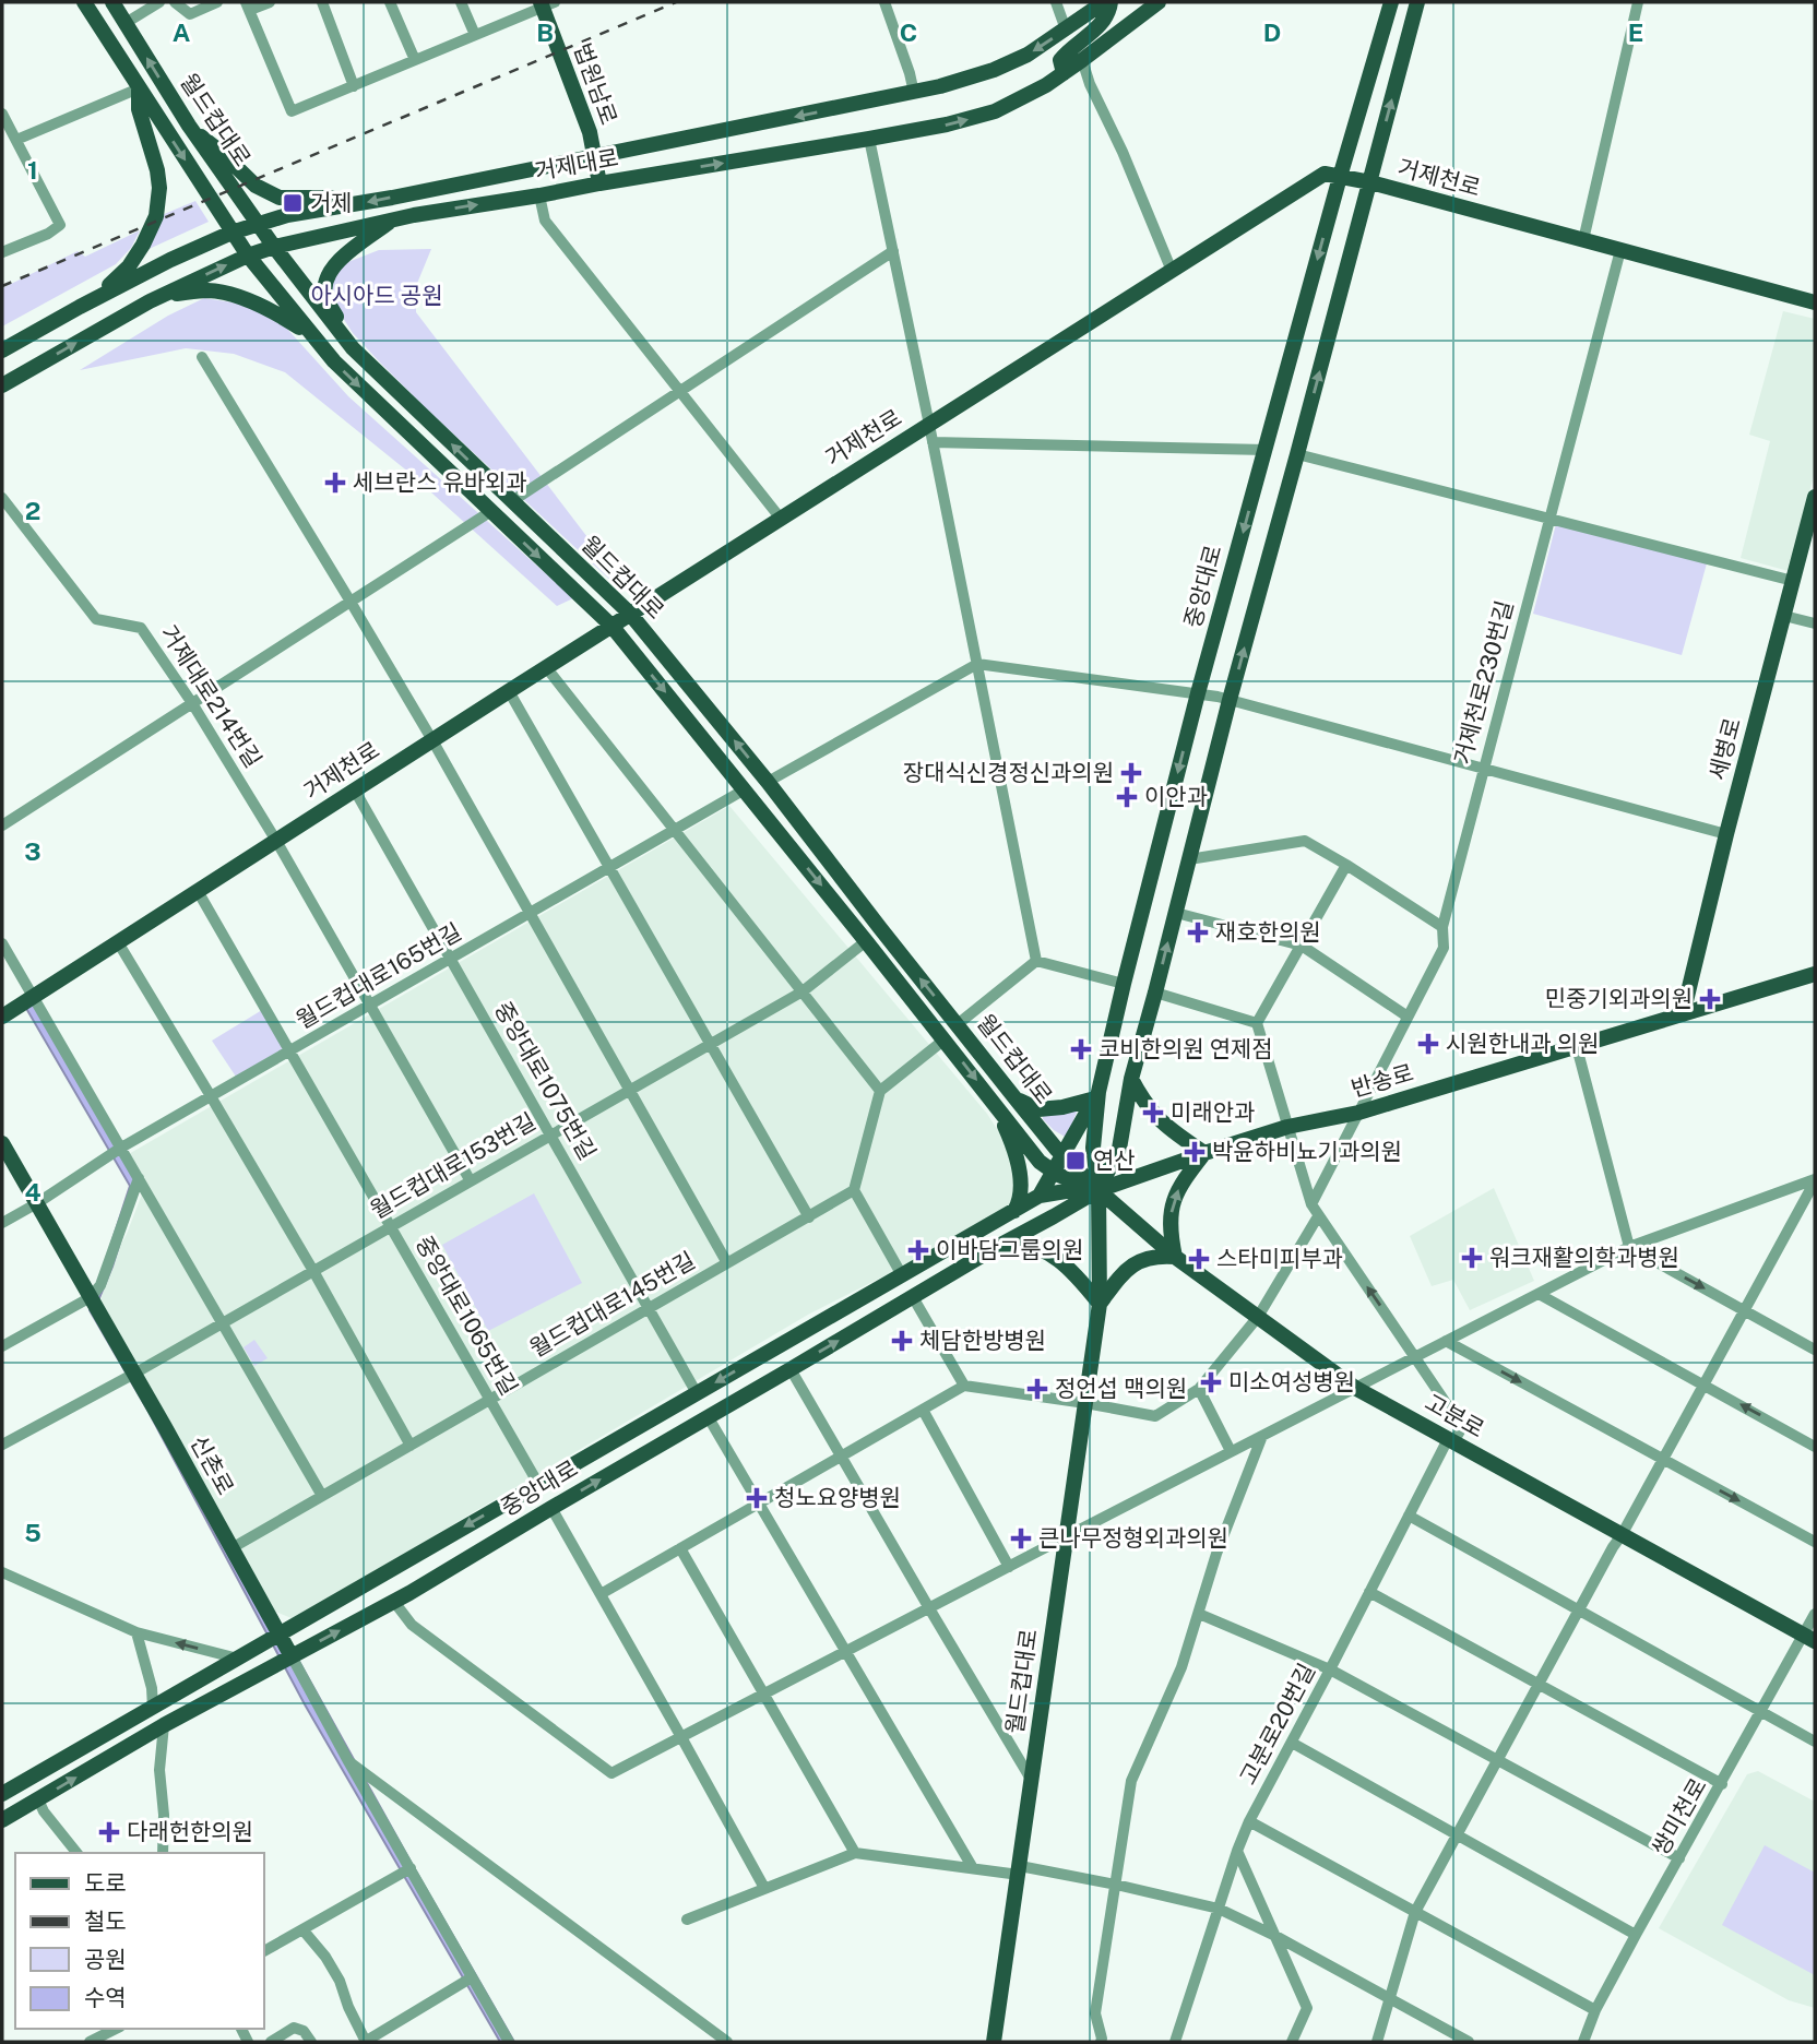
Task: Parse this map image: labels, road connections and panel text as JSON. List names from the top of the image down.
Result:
{
  "streets": {
    "main road": [
      "법원남로",
      "월드컵대로",
      "거제대로",
      "거제천로",
      "중앙대로",
      "세병로",
      "반송로",
      "고분로",
      "신촌로"
    ],
    "street": [
      "거제천로230번길",
      "거제대로214번길",
      "월드컵대로165번길",
      "중앙대로1075번길",
      "월드컵대로153번길",
      "월드컵대로145번길",
      "중앙대로1065번길",
      "고분로20번길",
      "쌍미천로"
    ]
  },
  "crossings": [
    ["법원남로", "거제대로"],
    ["월드컵대로", "거제대로"],
    ["월드컵대로", "거제천로"],
    ["월드컵대로", "중앙대로"],
    ["월드컵대로", "월드컵대로165번길"],
    ["월드컵대로", "반송로"],
    ["월드컵대로", "월드컵대로153번길"],
    ["월드컵대로", "고분로"],
    ["거제천로", "중앙대로"],
    ["거제천로", "거제천로230번길"],
    ["거제천로", "거제대로214번길"],
    ["거제천로", "중앙대로1075번길"],
    ["거제천로", "중앙대로1065번길"],
    ["중앙대로", "중앙대로1075번길"],
    ["중앙대로", "반송로"],
    ["중앙대로", "중앙대로1065번길"],
    ["중앙대로", "고분로"],
    ["중앙대로", "신촌로"],
    ["거제천로230번길", "반송로"],
    ["거제대로214번길", "월드컵대로165번길"],
    ["거제대로214번길", "월드컵대로153번길"],
    ["세병로", "반송로"],
    ["월드컵대로165번길", "중앙대로1075번길"],
    ["월드컵대로165번길", "중앙대로1065번길"],
    ["월드컵대로165번길", "신촌로"],
    ["중앙대로1075번길", "월드컵대로153번길"],
    ["중앙대로1075번길", "월드컵대로145번길"],
    ["반송로", "고분로"],
    ["월드컵대로153번길", "중앙대로1065번길"],
    ["월드컵대로153번길", "신촌로"],
    ["월드컵대로145번길", "중앙대로1065번길"],
    ["월드컵대로145번길", "신촌로"],
    ["고분로", "고분로20번길"],
    ["고분로", "쌍미천로"]
  ],
  "parks": ["아시아드 공원"],
  "places": {
    "transit": ["거제", "연산"],
    "health": [
      "세브란스 유바외과",
      "장대식신경정신과의원",
      "이안과",
      "재호한의원",
      "민중기외과의원",
      "시원한내과 의원",
      "코비한의원 연제점",
      "미래안과",
      "박윤하비뇨기과의원",
      "이바담그룹의원",
      "워크재활의학과병원",
      "스타미피부과",
      "체담한방병원",
      "미소여성병원",
      "정언섭 맥의원",
      "청노요양병원",
      "큰나무정형외과의원",
      "다래헌한의원"
    ]
  },
  "legend": [
    "도로",
    "철도",
    "공원",
    "수역"
  ],
  "grid": {
    "columns": [
      "A",
      "B",
      "C",
      "D",
      "E"
    ],
    "rows": [
      "1",
      "2",
      "3",
      "4",
      "5"
    ]
  }
}
